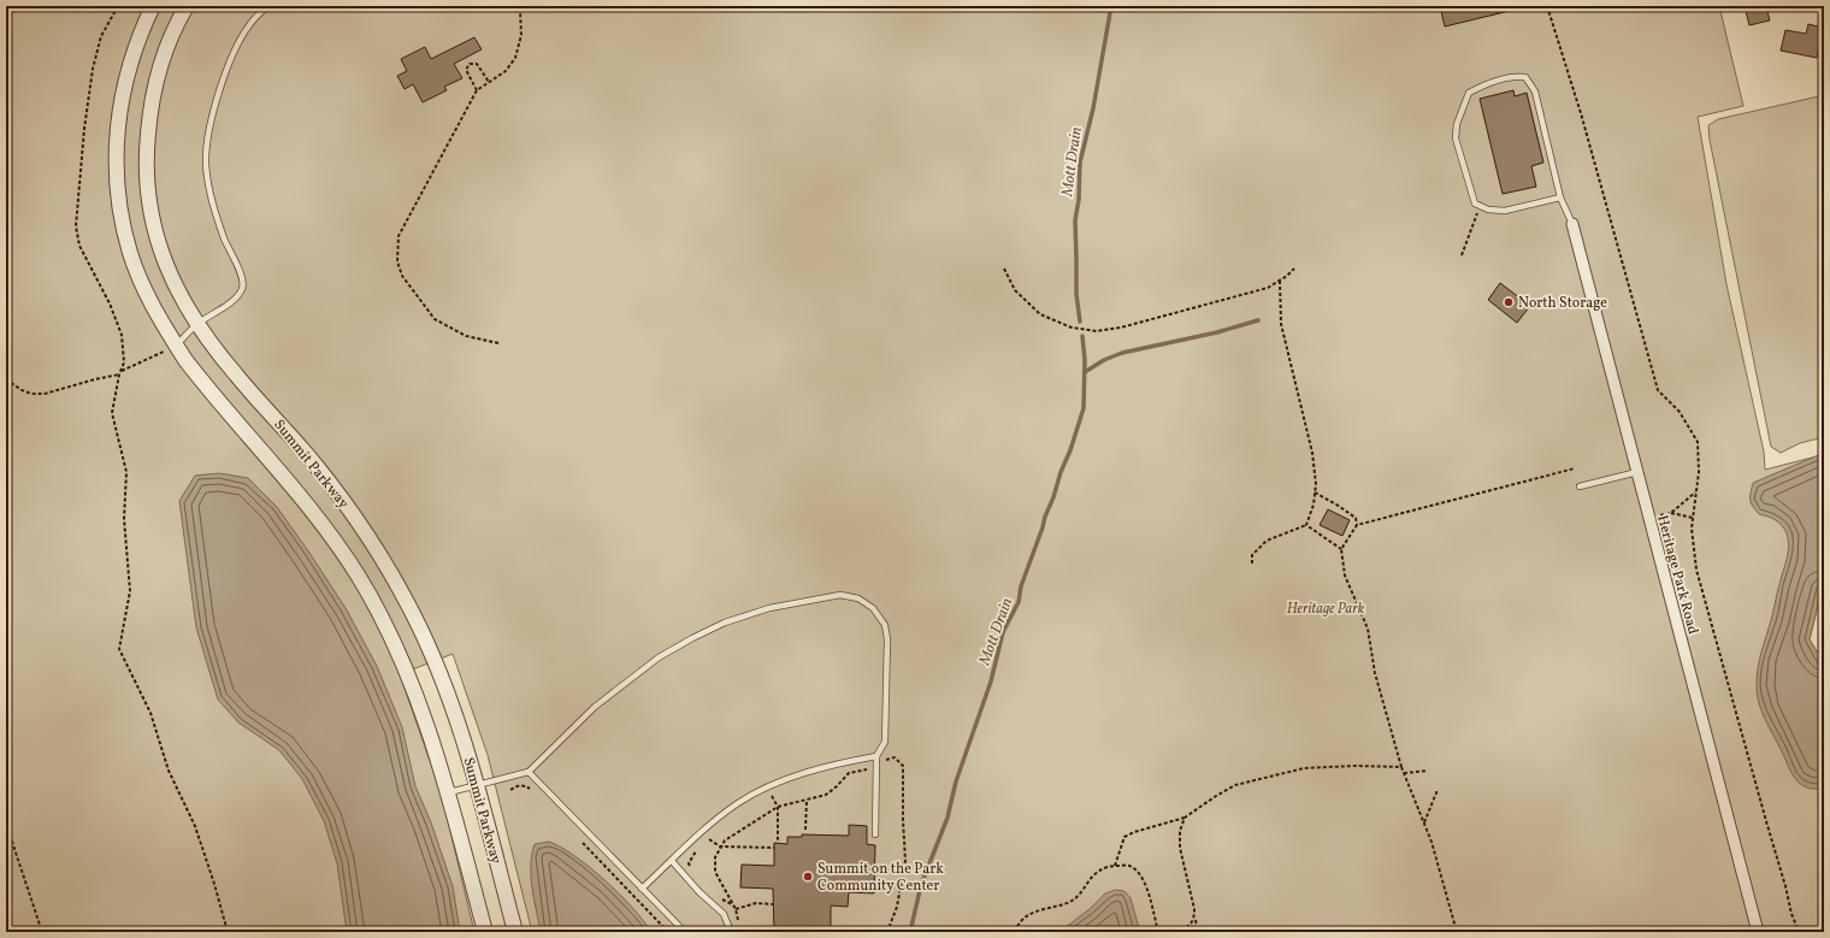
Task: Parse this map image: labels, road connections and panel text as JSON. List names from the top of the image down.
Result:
{
  "streets": {
    "street": ["Summit Parkway", "Heritage Park Road"]
  },
  "water": ["Mott Drain"],
  "parks": ["Heritage Park"],
  "places": ["North Storage", "Summit on the Park Community Center"]
}
